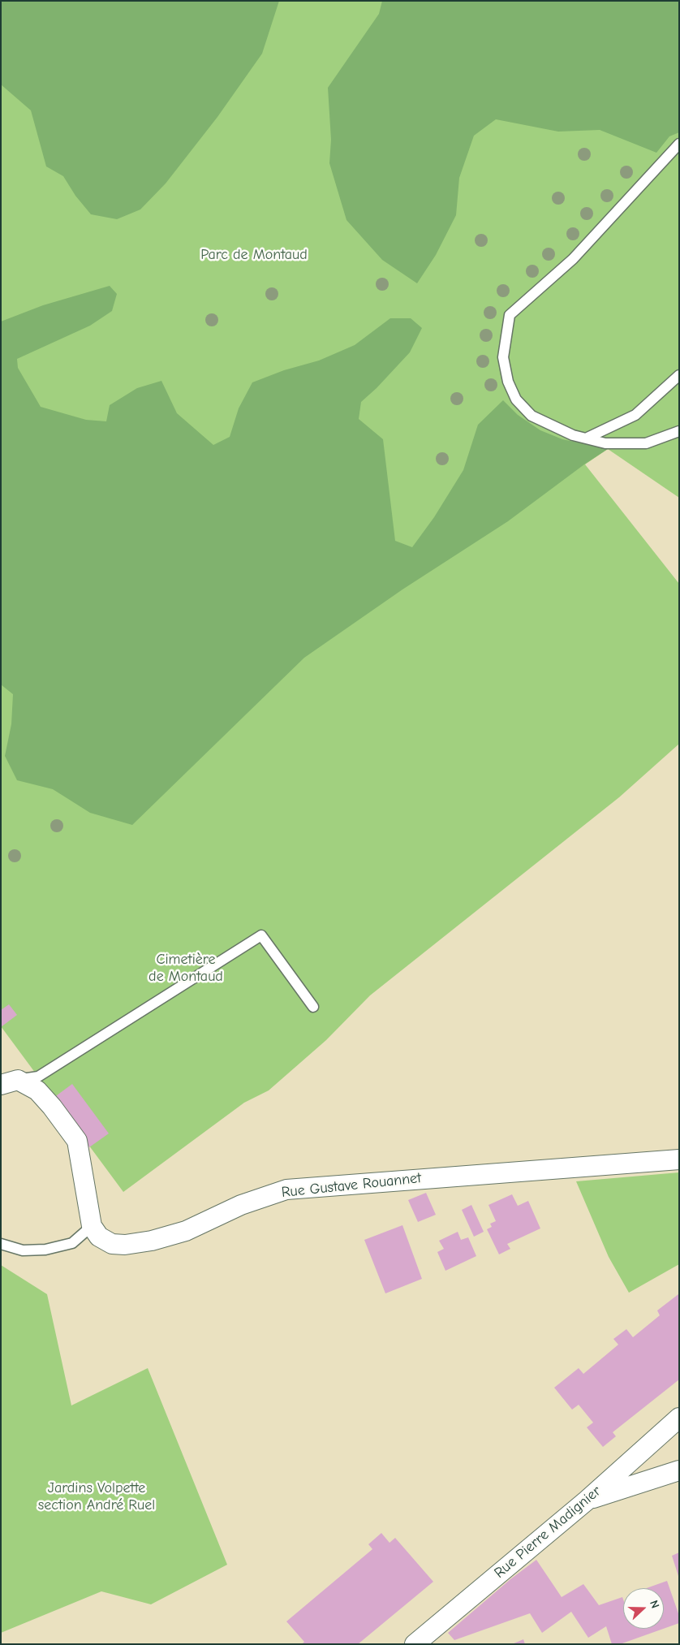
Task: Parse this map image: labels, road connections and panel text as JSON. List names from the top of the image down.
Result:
{
  "streets": {
    "street": ["Rue Gustave Rouannet", "Rue Pierre Madignier"]
  },
  "parks": ["Parc de Montaud", "Cimetière de Montaud", "Jardins Volpette section André Ruel"],
  "north": "right"
}
